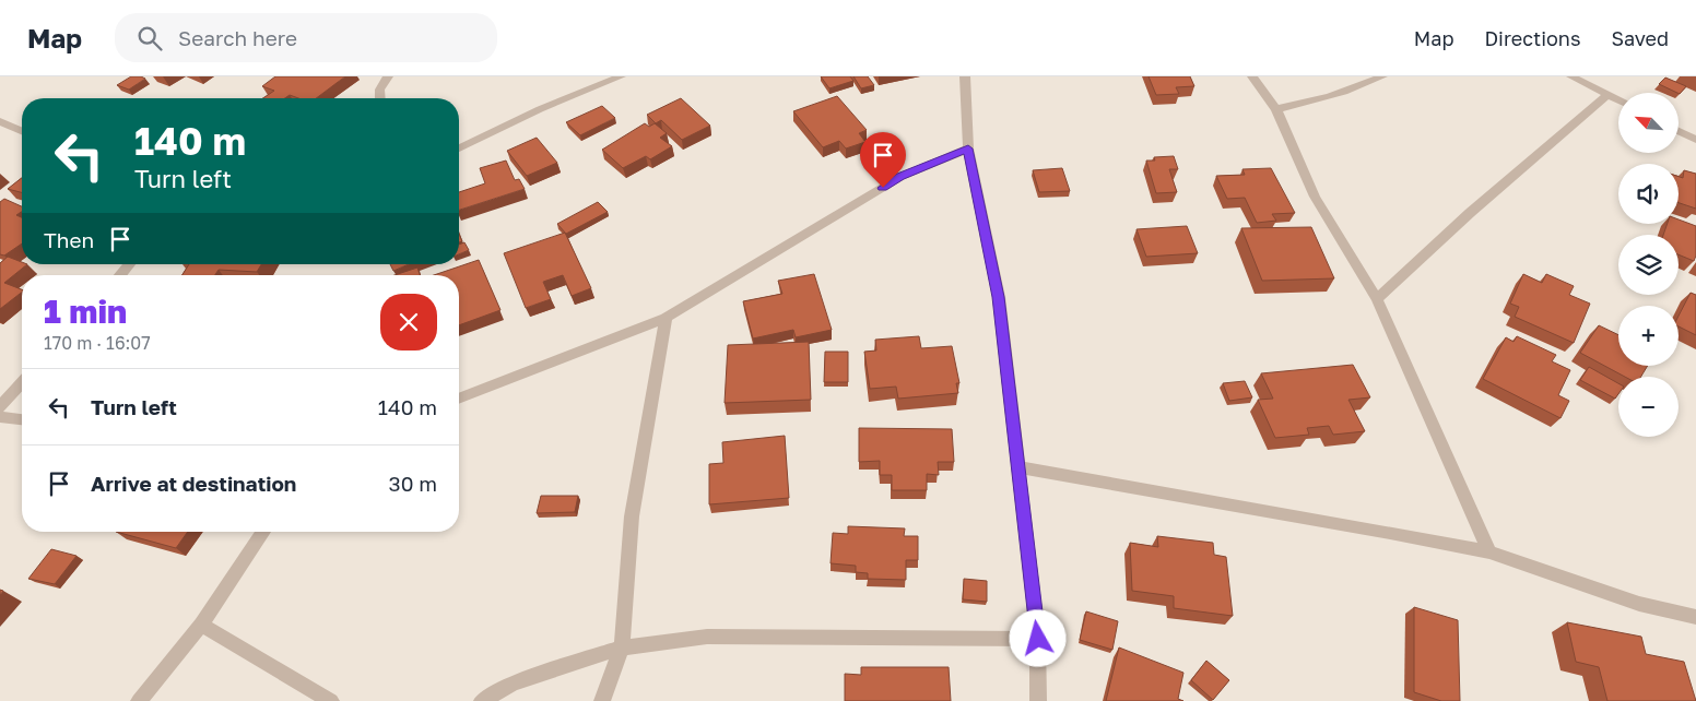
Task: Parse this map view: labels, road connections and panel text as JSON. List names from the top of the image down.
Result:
{
  "north": "top left",
  "page": {
    "header": "Map",
    "search": "Search here",
    "nav": ["Map", "Directions", "Saved"],
    "map_buttons": ["+", "−"],
    "turn": ["140 m", "Turn left"],
    "then": "Then",
    "heading": ["1 min", "170 m · 16:07"],
    "list": [
      {
        "name": "Turn left",
        "value": "140 m"
      },
      {
        "name": "Arrive at destination",
        "value": "30 m"
      }
    ]
  }
}
